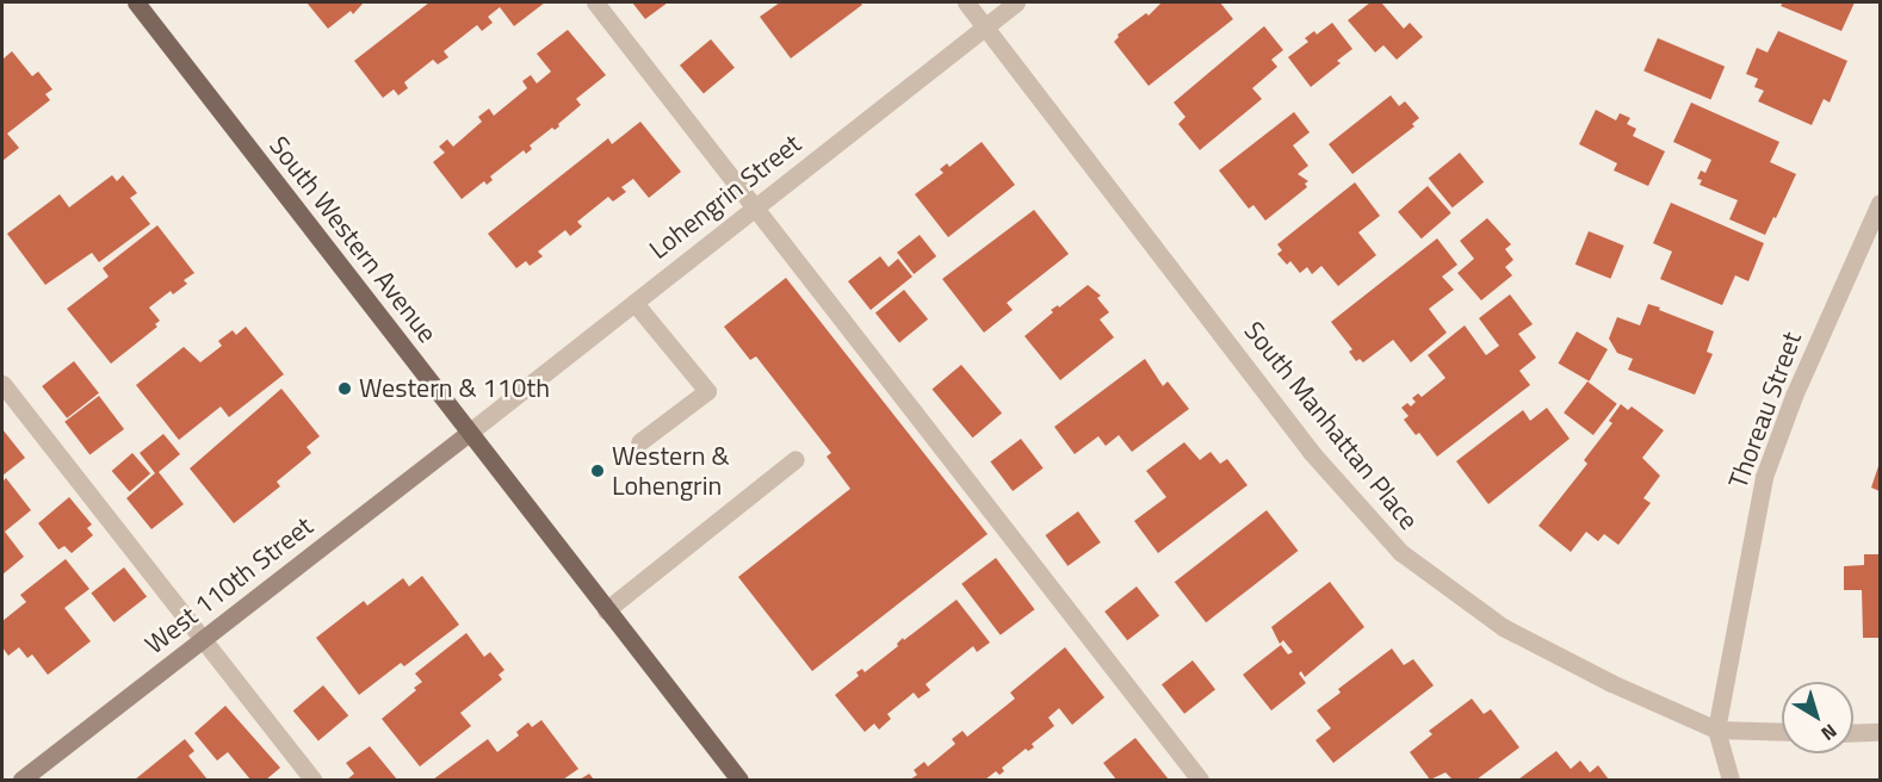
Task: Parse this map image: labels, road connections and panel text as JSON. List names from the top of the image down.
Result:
{
  "streets": {
    "main road": ["South Western Avenue"],
    "street": [
      "Lohengrin Street",
      "Thoreau Street",
      "South Manhattan Place",
      "West 110th Street"
    ]
  },
  "crossings": [
    ["Lohengrin Street", "South Western Avenue"],
    ["Lohengrin Street", "South Manhattan Place"],
    ["Lohengrin Street", "West 110th Street"],
    ["South Western Avenue", "West 110th Street"],
    ["Thoreau Street", "South Manhattan Place"]
  ],
  "places": ["Western & 110th", "Western & Lohengrin"],
  "north": "bottom right"
}
